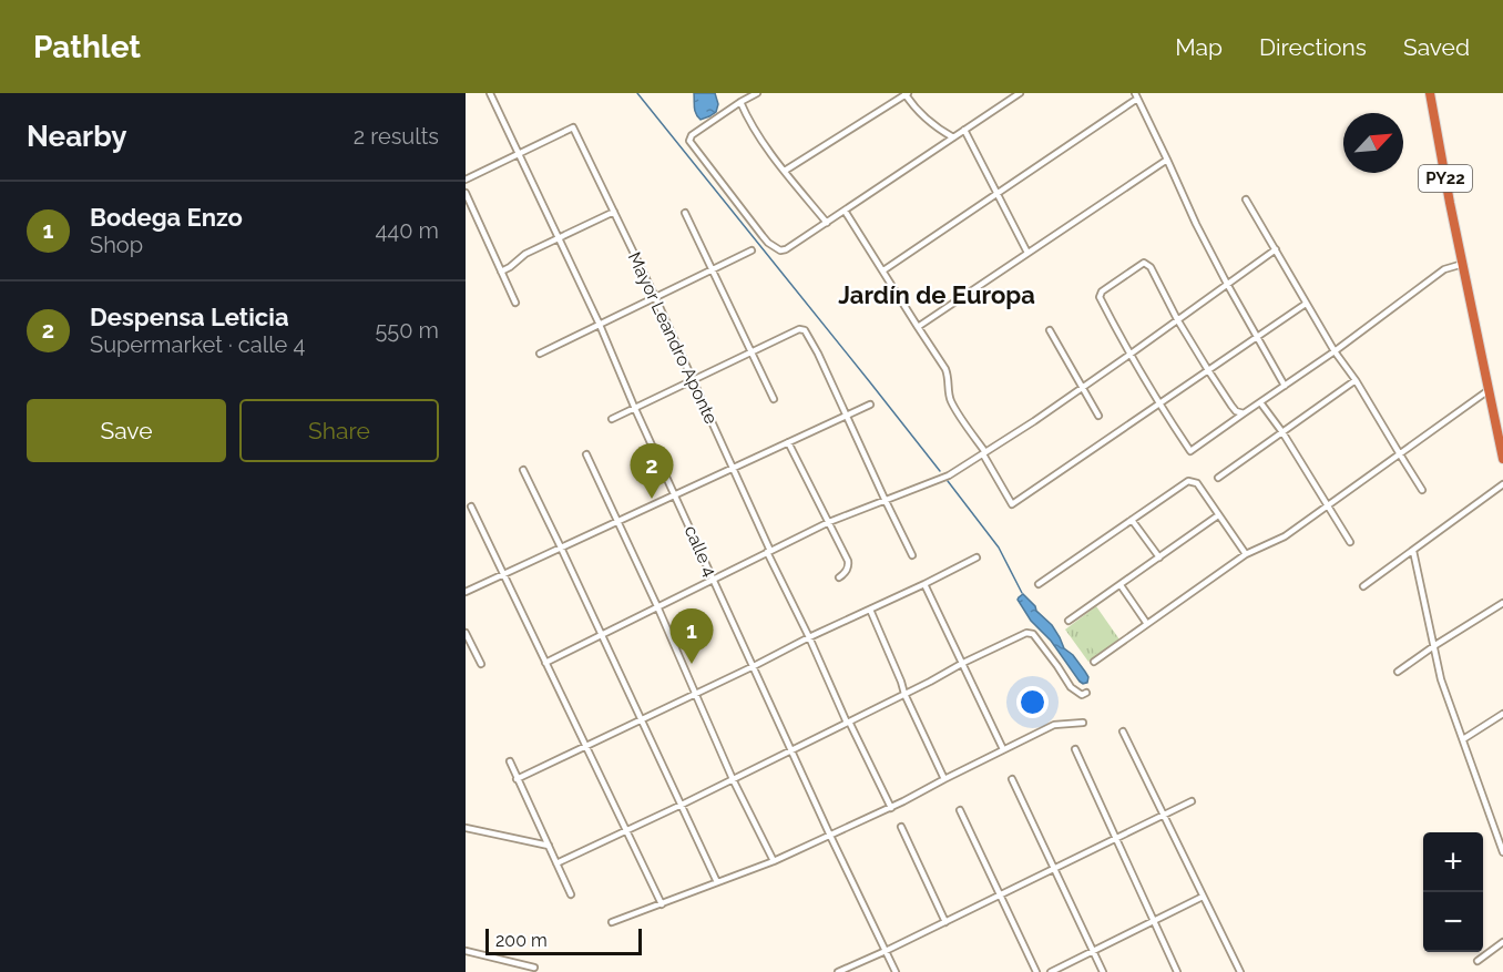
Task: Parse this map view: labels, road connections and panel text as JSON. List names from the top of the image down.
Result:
{
  "streets": {
    "highway": ["PY22"],
    "street": ["Mayor Leandro Aponte", "calle 4"]
  },
  "crossings": [
    ["Mayor Leandro Aponte", "calle 4"]
  ],
  "districts": ["Jardín de Europa"],
  "scale_bar": "200 m",
  "north": "top right",
  "page": {
    "header": "Pathlet",
    "nav": ["Map", "Directions", "Saved"],
    "heading": ["Nearby", "2 results"],
    "list": [
      {
        "mark": "1",
        "name": "Bodega Enzo",
        "note": "Shop",
        "value": "440 m"
      },
      {
        "mark": "2",
        "name": "Despensa Leticia",
        "note": "Supermarket · calle 4",
        "value": "550 m"
      }
    ],
    "buttons": ["Save", "Share"],
    "pins": ["2", "1"],
    "map_buttons": ["+", "−"],
    "scale": "200 m"
  }
}
